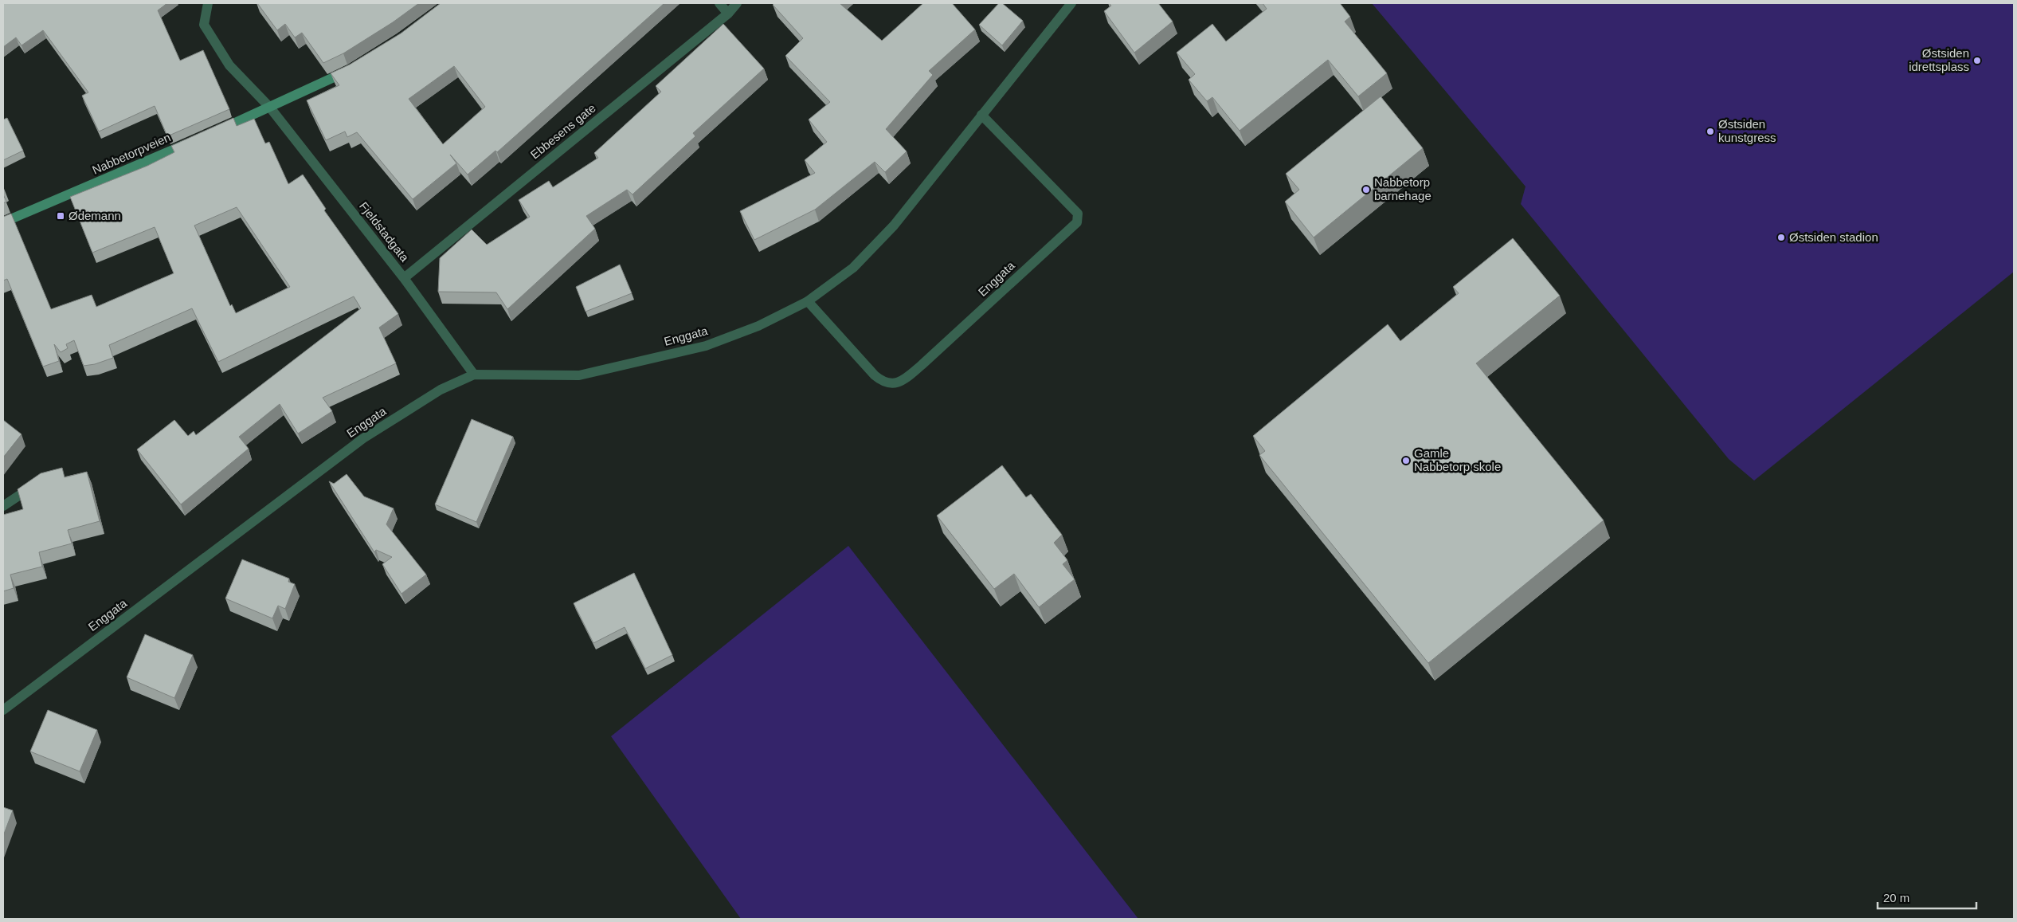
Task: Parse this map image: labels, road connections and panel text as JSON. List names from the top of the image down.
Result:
{
  "streets": {
    "main road": ["Nabbetorpveien"],
    "street": ["Ebbesens gate", "Fjeldstadgata", "Enggata"]
  },
  "crossings": [
    ["Ebbesens gate", "Fjeldstadgata"],
    ["Fjeldstadgata", "Enggata"]
  ],
  "places": {
    "other": [
      "Østsiden idrettsplass",
      "Østsiden kunstgress",
      "Nabbetorp barnehage",
      "Østsiden stadion",
      "Gamle Nabbetorp skole"
    ],
    "transit": ["Ødemann"]
  },
  "scale_bar": "20 m"
}
